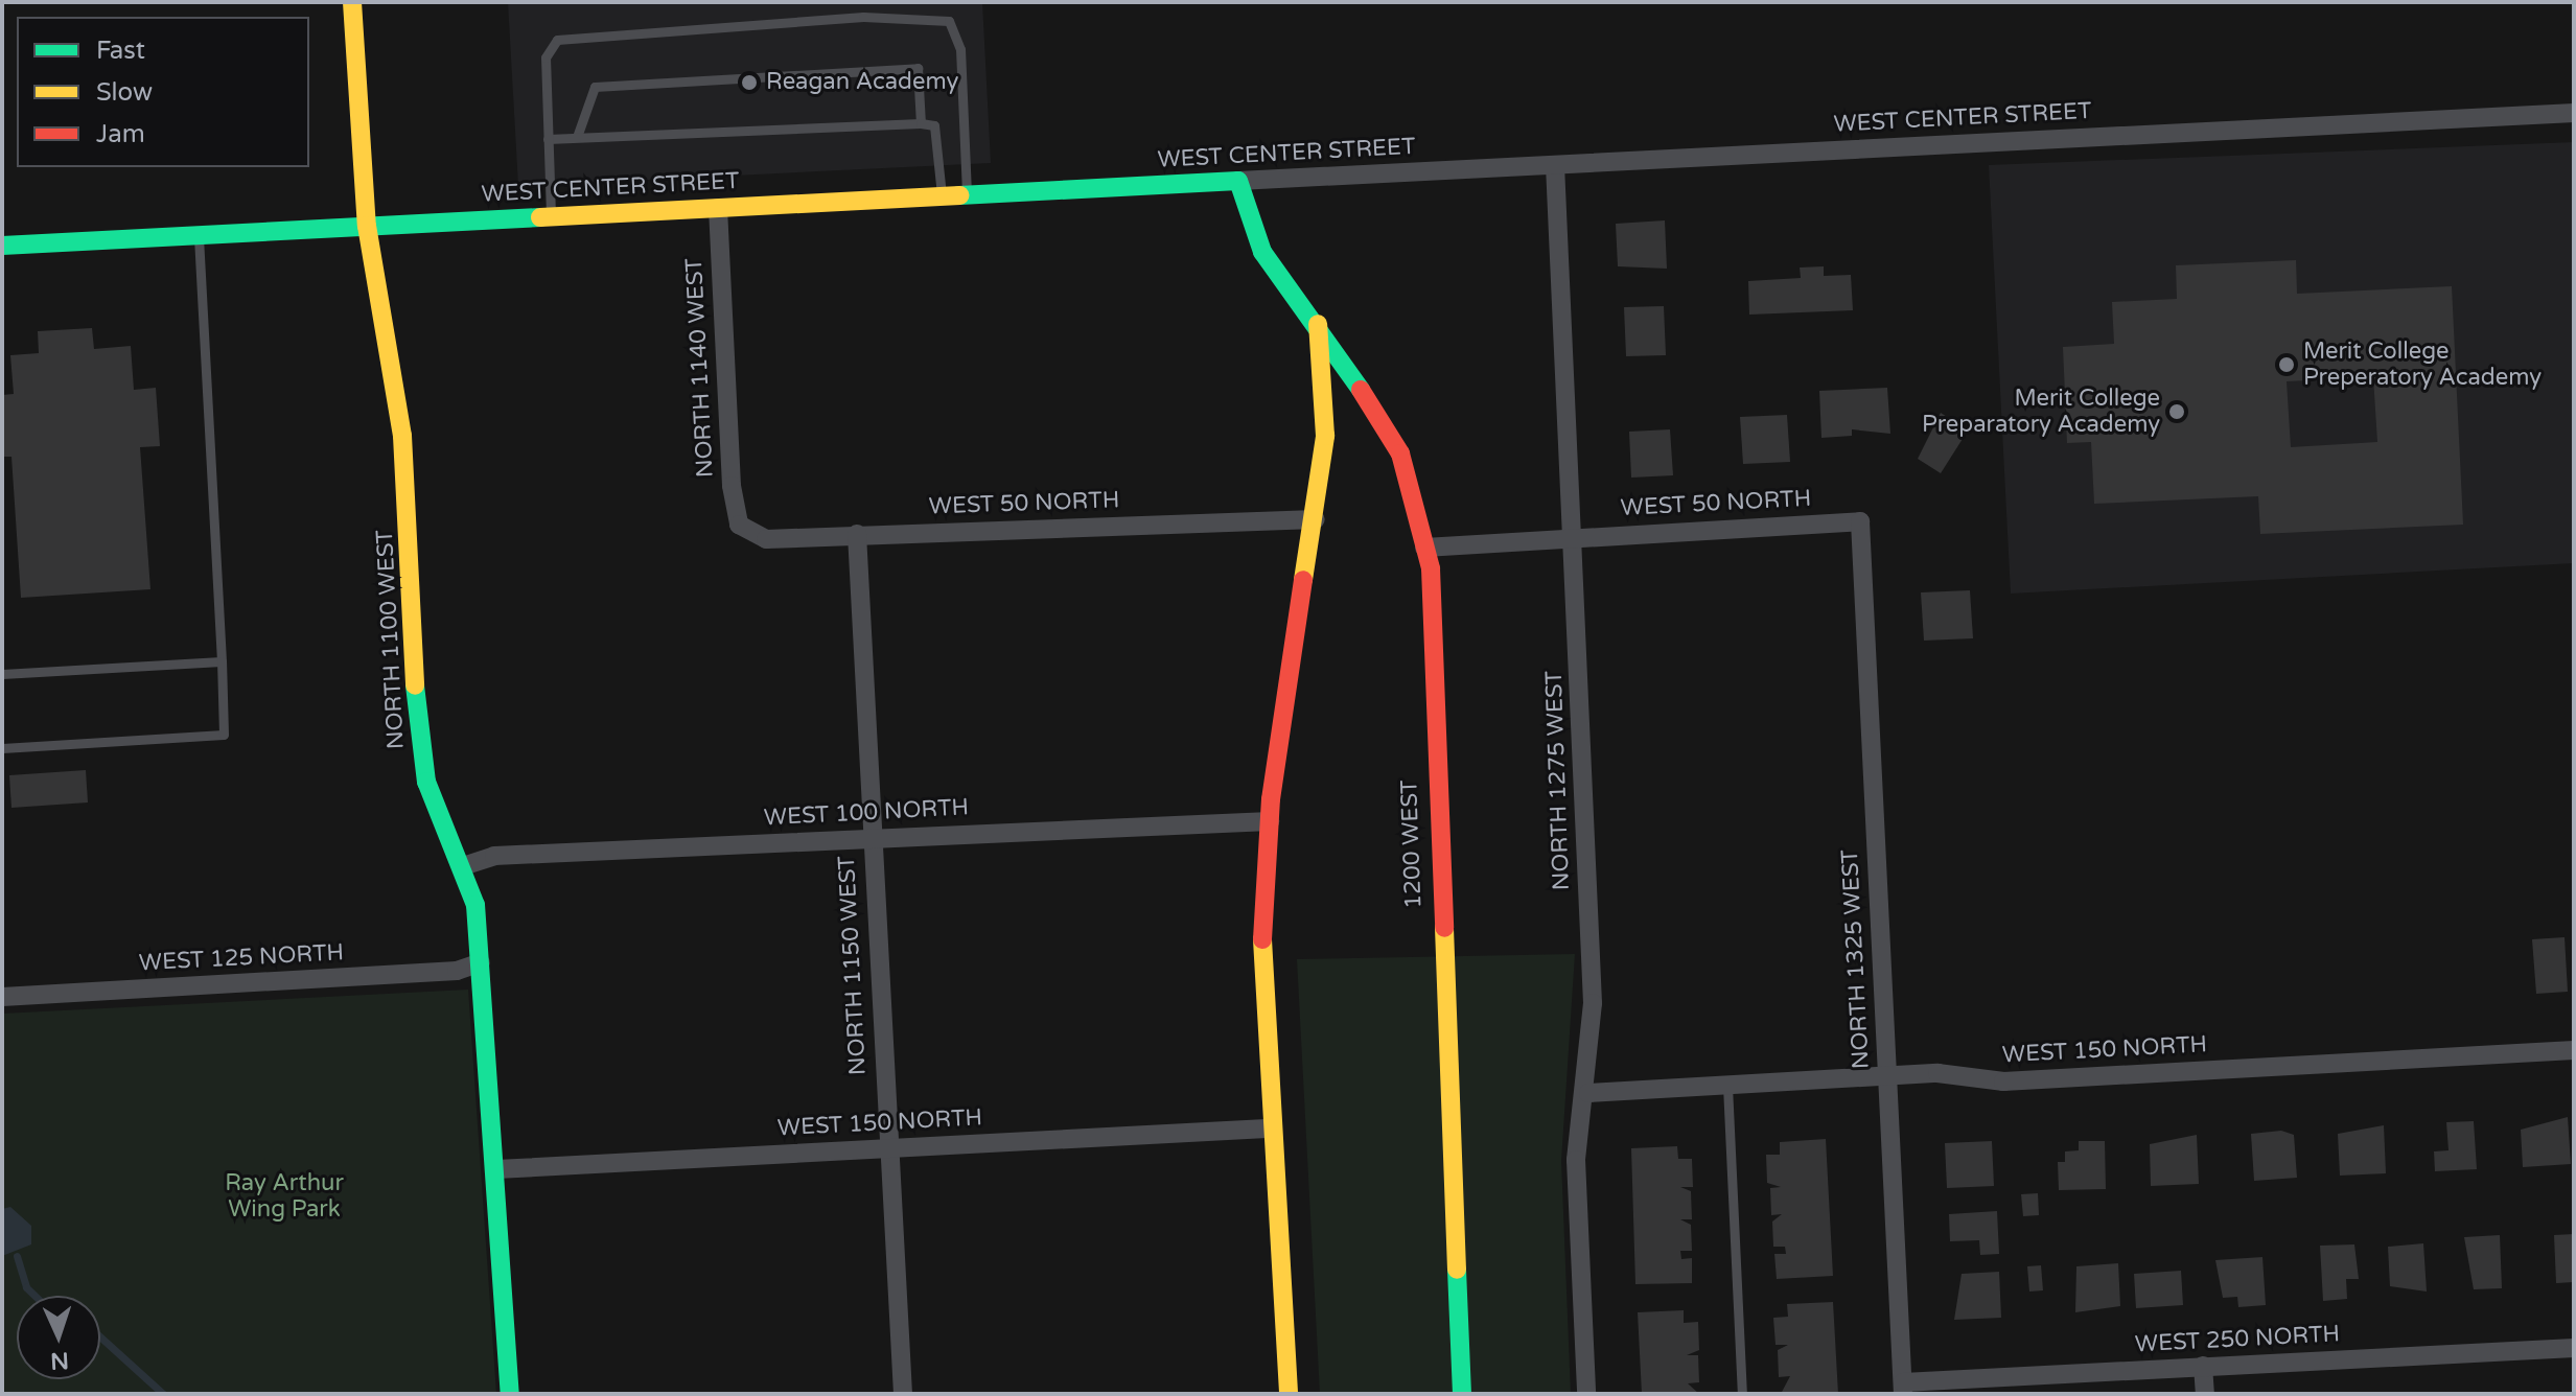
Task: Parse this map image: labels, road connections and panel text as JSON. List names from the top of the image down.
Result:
{
  "streets": {
    "street": [
      "WEST CENTER STREET",
      "NORTH 1140 WEST",
      "WEST 50 NORTH",
      "NORTH 1100 WEST",
      "NORTH 1275 WEST",
      "WEST 100 NORTH",
      "1200 WEST",
      "WEST 125 NORTH",
      "NORTH 1325 WEST",
      "NORTH 1150 WEST",
      "WEST 150 NORTH",
      "WEST 250 NORTH"
    ]
  },
  "crossings": [
    ["WEST CENTER STREET", "NORTH 1140 WEST"],
    ["WEST CENTER STREET", "NORTH 1100 WEST"],
    ["WEST CENTER STREET", "NORTH 1275 WEST"],
    ["WEST CENTER STREET", "1200 WEST"],
    ["NORTH 1140 WEST", "WEST 50 NORTH"],
    ["WEST 50 NORTH", "NORTH 1275 WEST"],
    ["WEST 50 NORTH", "1200 WEST"],
    ["WEST 50 NORTH", "NORTH 1325 WEST"],
    ["WEST 50 NORTH", "NORTH 1150 WEST"],
    ["NORTH 1100 WEST", "WEST 100 NORTH"],
    ["NORTH 1100 WEST", "WEST 125 NORTH"],
    ["NORTH 1100 WEST", "WEST 150 NORTH"],
    ["NORTH 1275 WEST", "WEST 150 NORTH"],
    ["WEST 100 NORTH", "NORTH 1150 WEST"],
    ["NORTH 1325 WEST", "WEST 150 NORTH"],
    ["NORTH 1325 WEST", "WEST 250 NORTH"],
    ["NORTH 1150 WEST", "WEST 150 NORTH"]
  ],
  "parks": ["Ray Arthur Wing Park"],
  "places": ["Reagan Academy", "Merit College Preperatory Academy", "Merit College Preparatory Academy"],
  "legend": ["Fast", "Slow", "Jam"],
  "north": "bottom"
}
